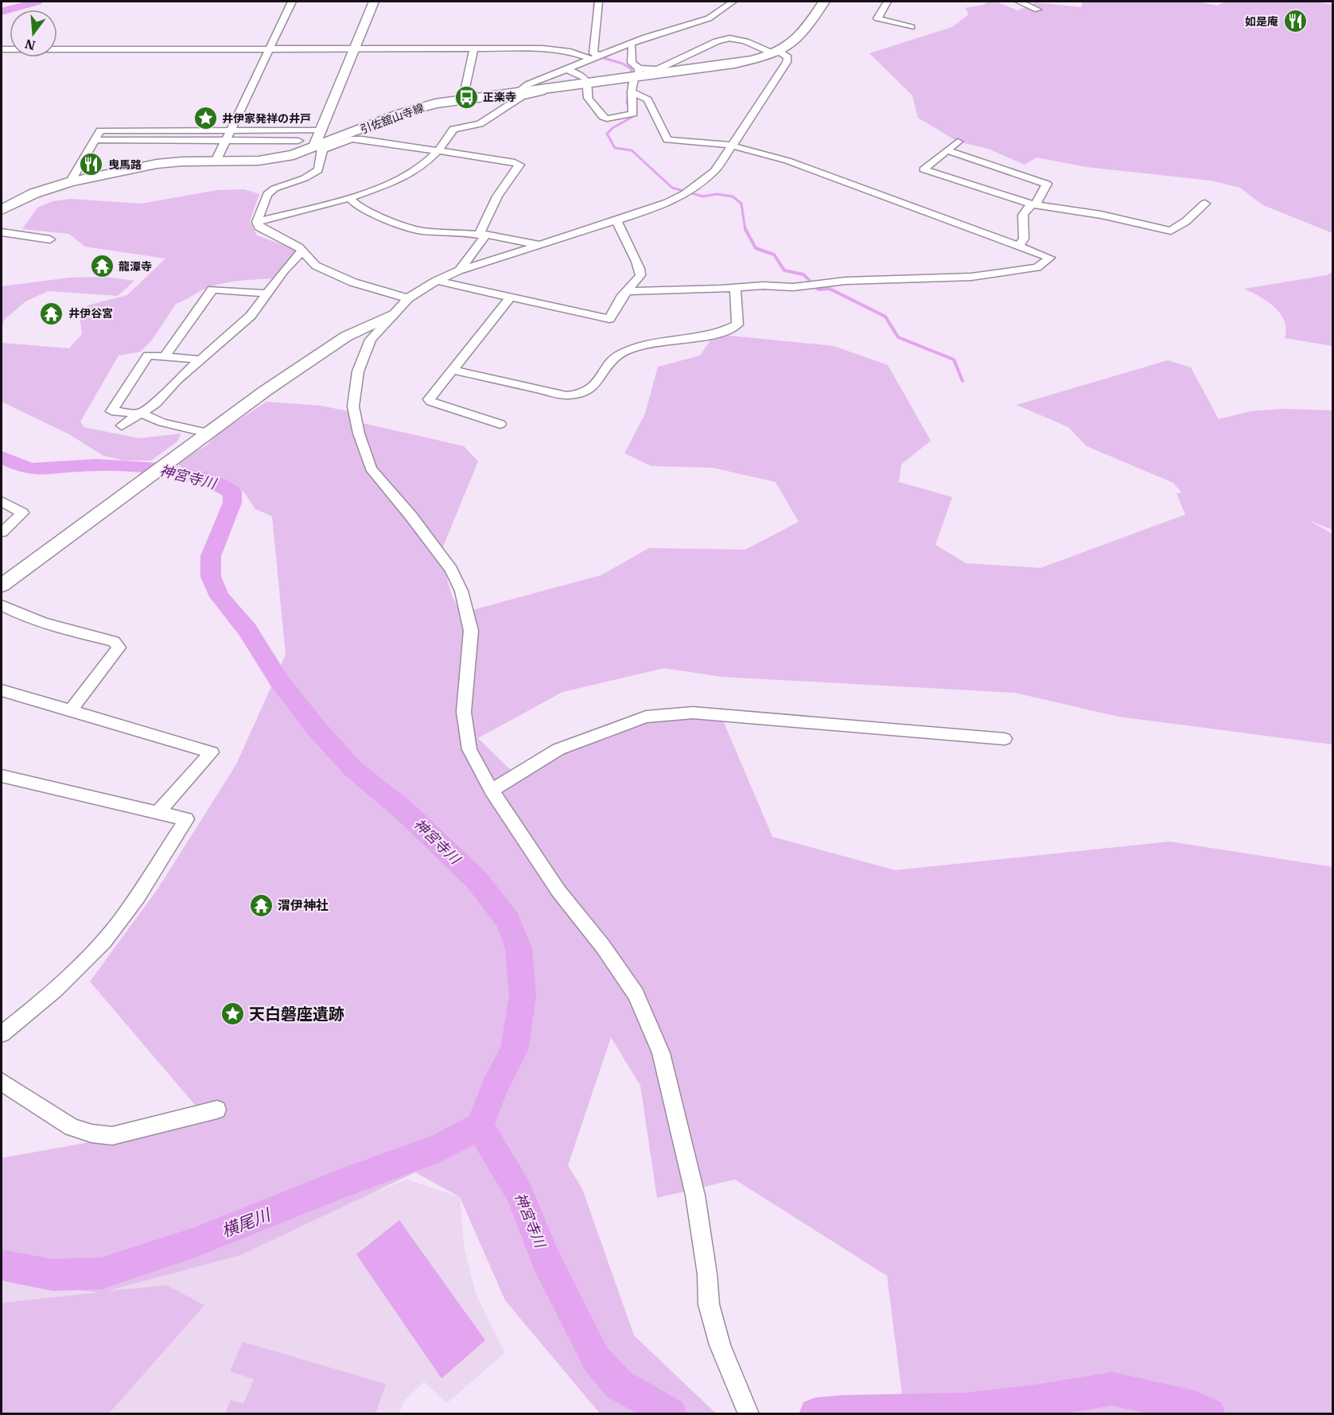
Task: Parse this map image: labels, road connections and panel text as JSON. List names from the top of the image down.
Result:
{
  "streets": {
    "main road": ["引佐舘山寺線"]
  },
  "water": ["神宮寺川", "横尾川"],
  "places": {
    "restaurant": ["如是庵", "曳馬路"],
    "bus stop": ["正楽寺"],
    "place": ["井伊家発祥の井戸", "天白磐座遺跡"],
    "temple": ["龍潭寺", "井伊谷宮", "渭伊神社"]
  },
  "north": "bottom"
}
